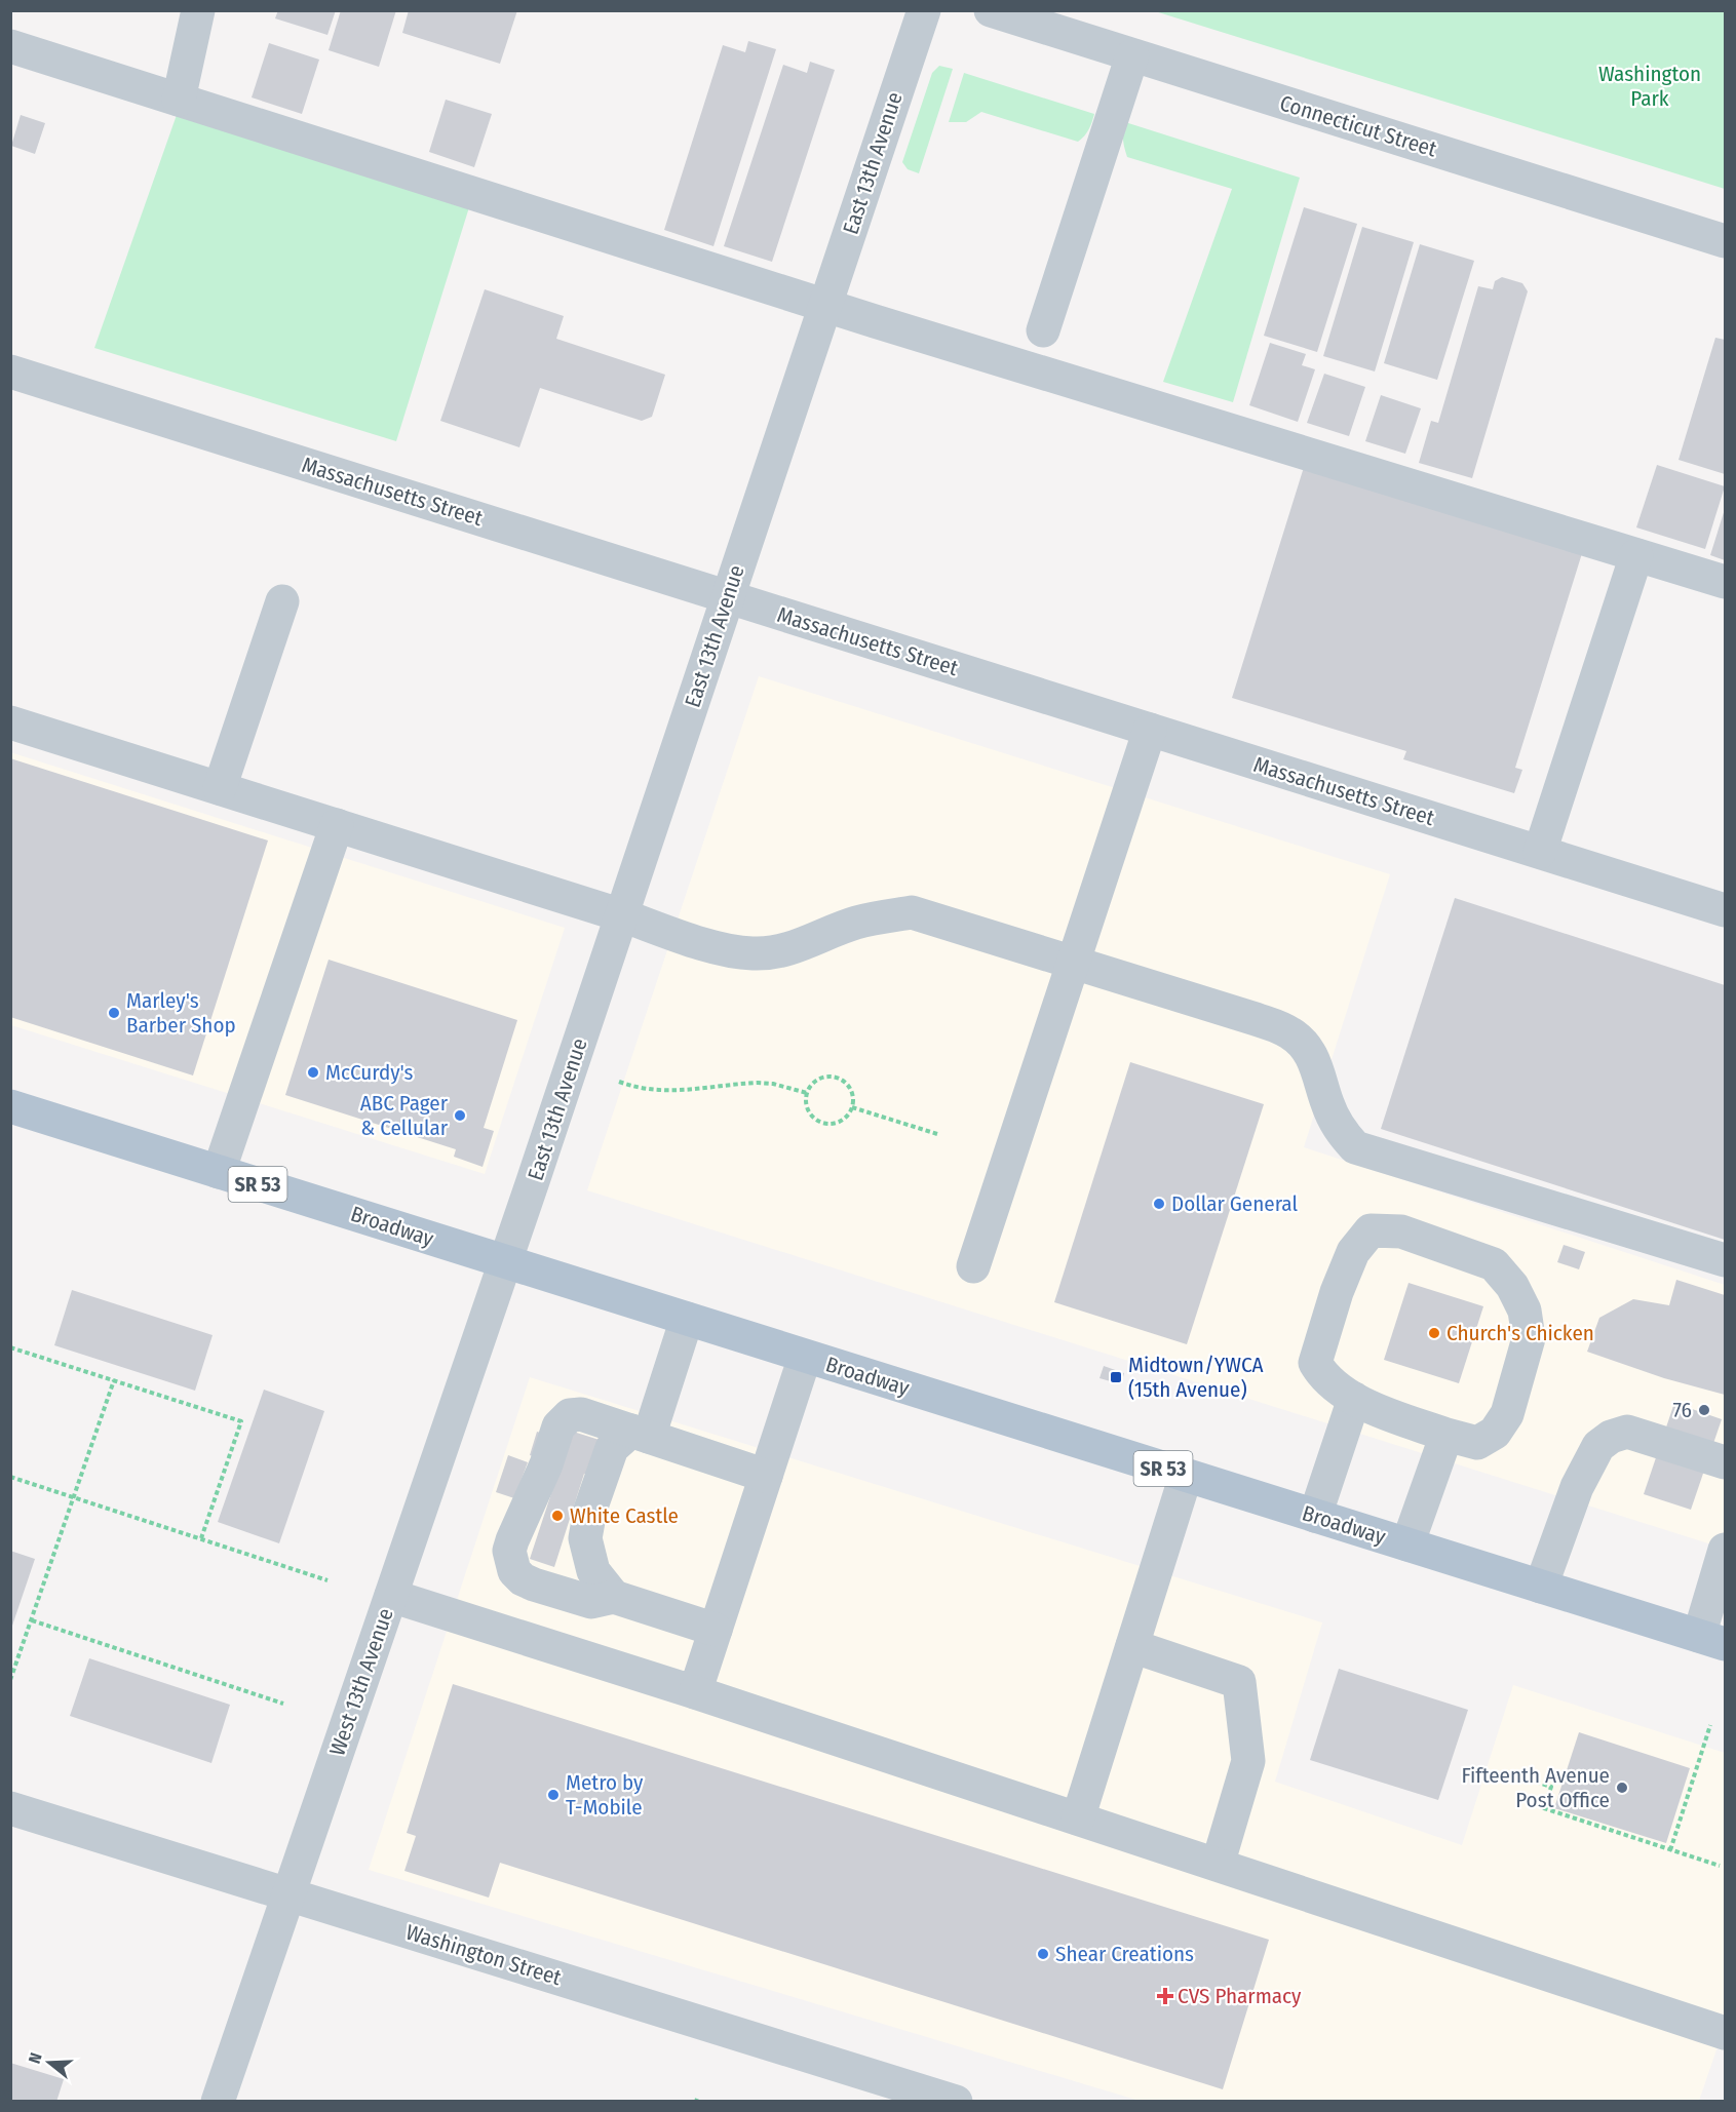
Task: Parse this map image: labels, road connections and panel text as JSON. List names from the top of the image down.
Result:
{
  "streets": {
    "main road": ["SR 53", "Broadway"],
    "street": [
      "Connecticut Street",
      "East 13th Avenue",
      "Massachusetts Street",
      "West 13th Avenue",
      "Washington Street"
    ]
  },
  "crossings": [
    ["East 13th Avenue", "Massachusetts Street"],
    ["East 13th Avenue", "Broadway"],
    ["East 13th Avenue", "West 13th Avenue"],
    ["Broadway", "West 13th Avenue"],
    ["West 13th Avenue", "Washington Street"]
  ],
  "parks": ["Washington Park"],
  "places": {
    "other": [
      "Marley's Barber Shop",
      "McCurdy's",
      "ABC Pager & Cellular",
      "Dollar General",
      "Church's Chicken",
      "76",
      "White Castle",
      "Fifteenth Avenue Post Office",
      "Metro by T-Mobile",
      "Shear Creations"
    ],
    "transit": ["Midtown/YWCA (15th Avenue)"],
    "health": ["CVS Pharmacy"]
  },
  "north": "left"
}
